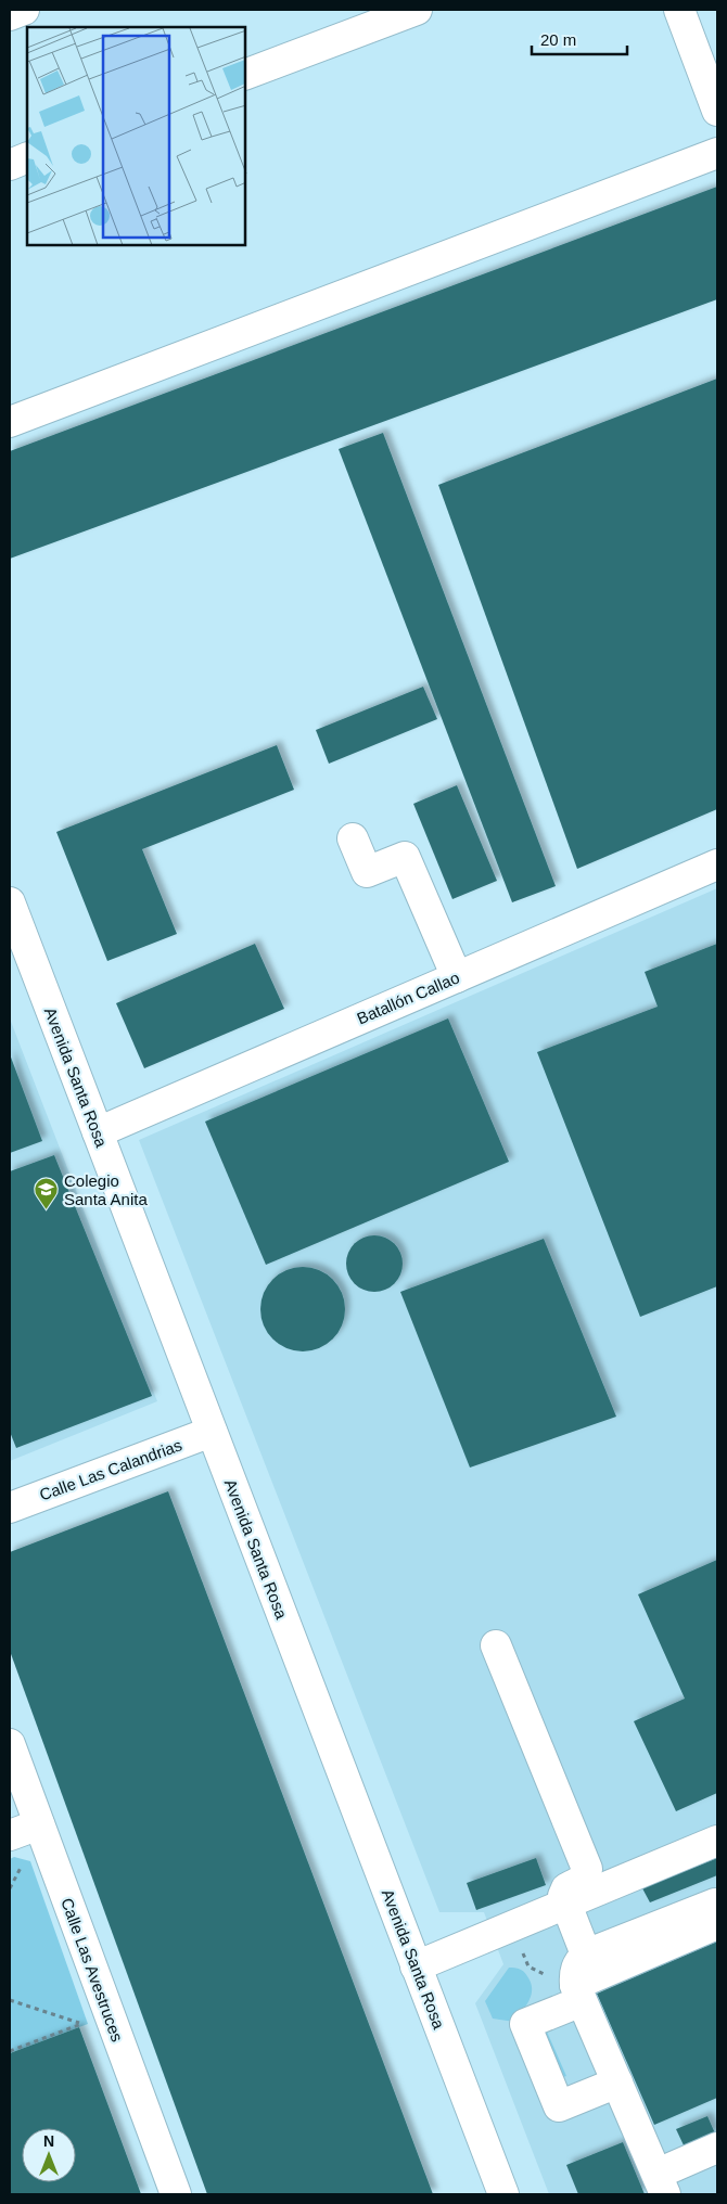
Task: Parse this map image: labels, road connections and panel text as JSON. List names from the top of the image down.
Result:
{
  "streets": {
    "street": [
      "Batallón Callao",
      "Avenida Santa Rosa",
      "Calle Las Calandrias",
      "Calle Las Avestruces"
    ]
  },
  "crossings": [
    ["Batallón Callao", "Avenida Santa Rosa"],
    ["Avenida Santa Rosa", "Calle Las Calandrias"]
  ],
  "places": {
    "school or university": ["Colegio Santa Anita"]
  },
  "scale_bar": "20 m",
  "north": "top"
}
